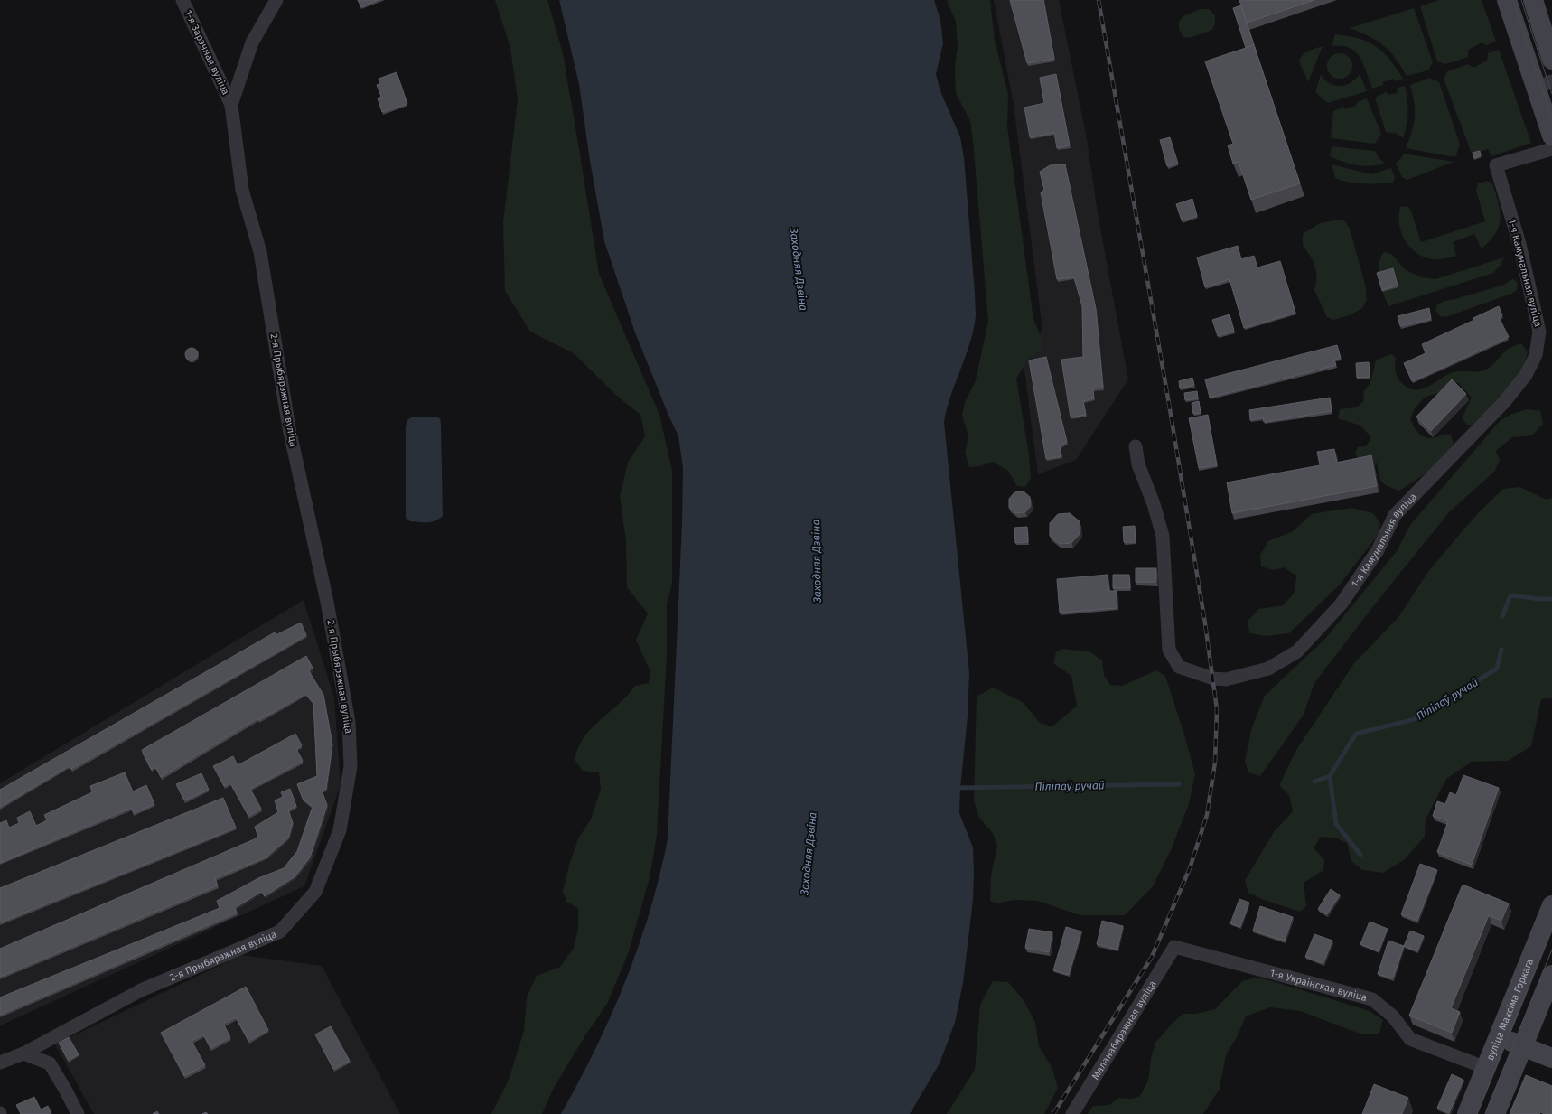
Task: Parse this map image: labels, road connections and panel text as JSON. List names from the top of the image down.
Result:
{
  "streets": {
    "main road": ["вуліца Максіма Горкага"],
    "street": [
      "1-я Зарэчная вуліца",
      "1-я Камунальная вуліца",
      "2-я Прыбярэжная вуліца",
      "1-я Украінская вуліца",
      "Маланабярэжная вуліца"
    ]
  },
  "crossings": [
    ["1-я Зарэчная вуліца", "2-я Прыбярэжная вуліца"],
    ["1-я Украінская вуліца", "вуліца Максіма Горкага"],
    ["1-я Украінская вуліца", "Маланабярэжная вуліца"]
  ],
  "water": ["Заходняя Дзвіна", "Піліпаў ручай"]
}
